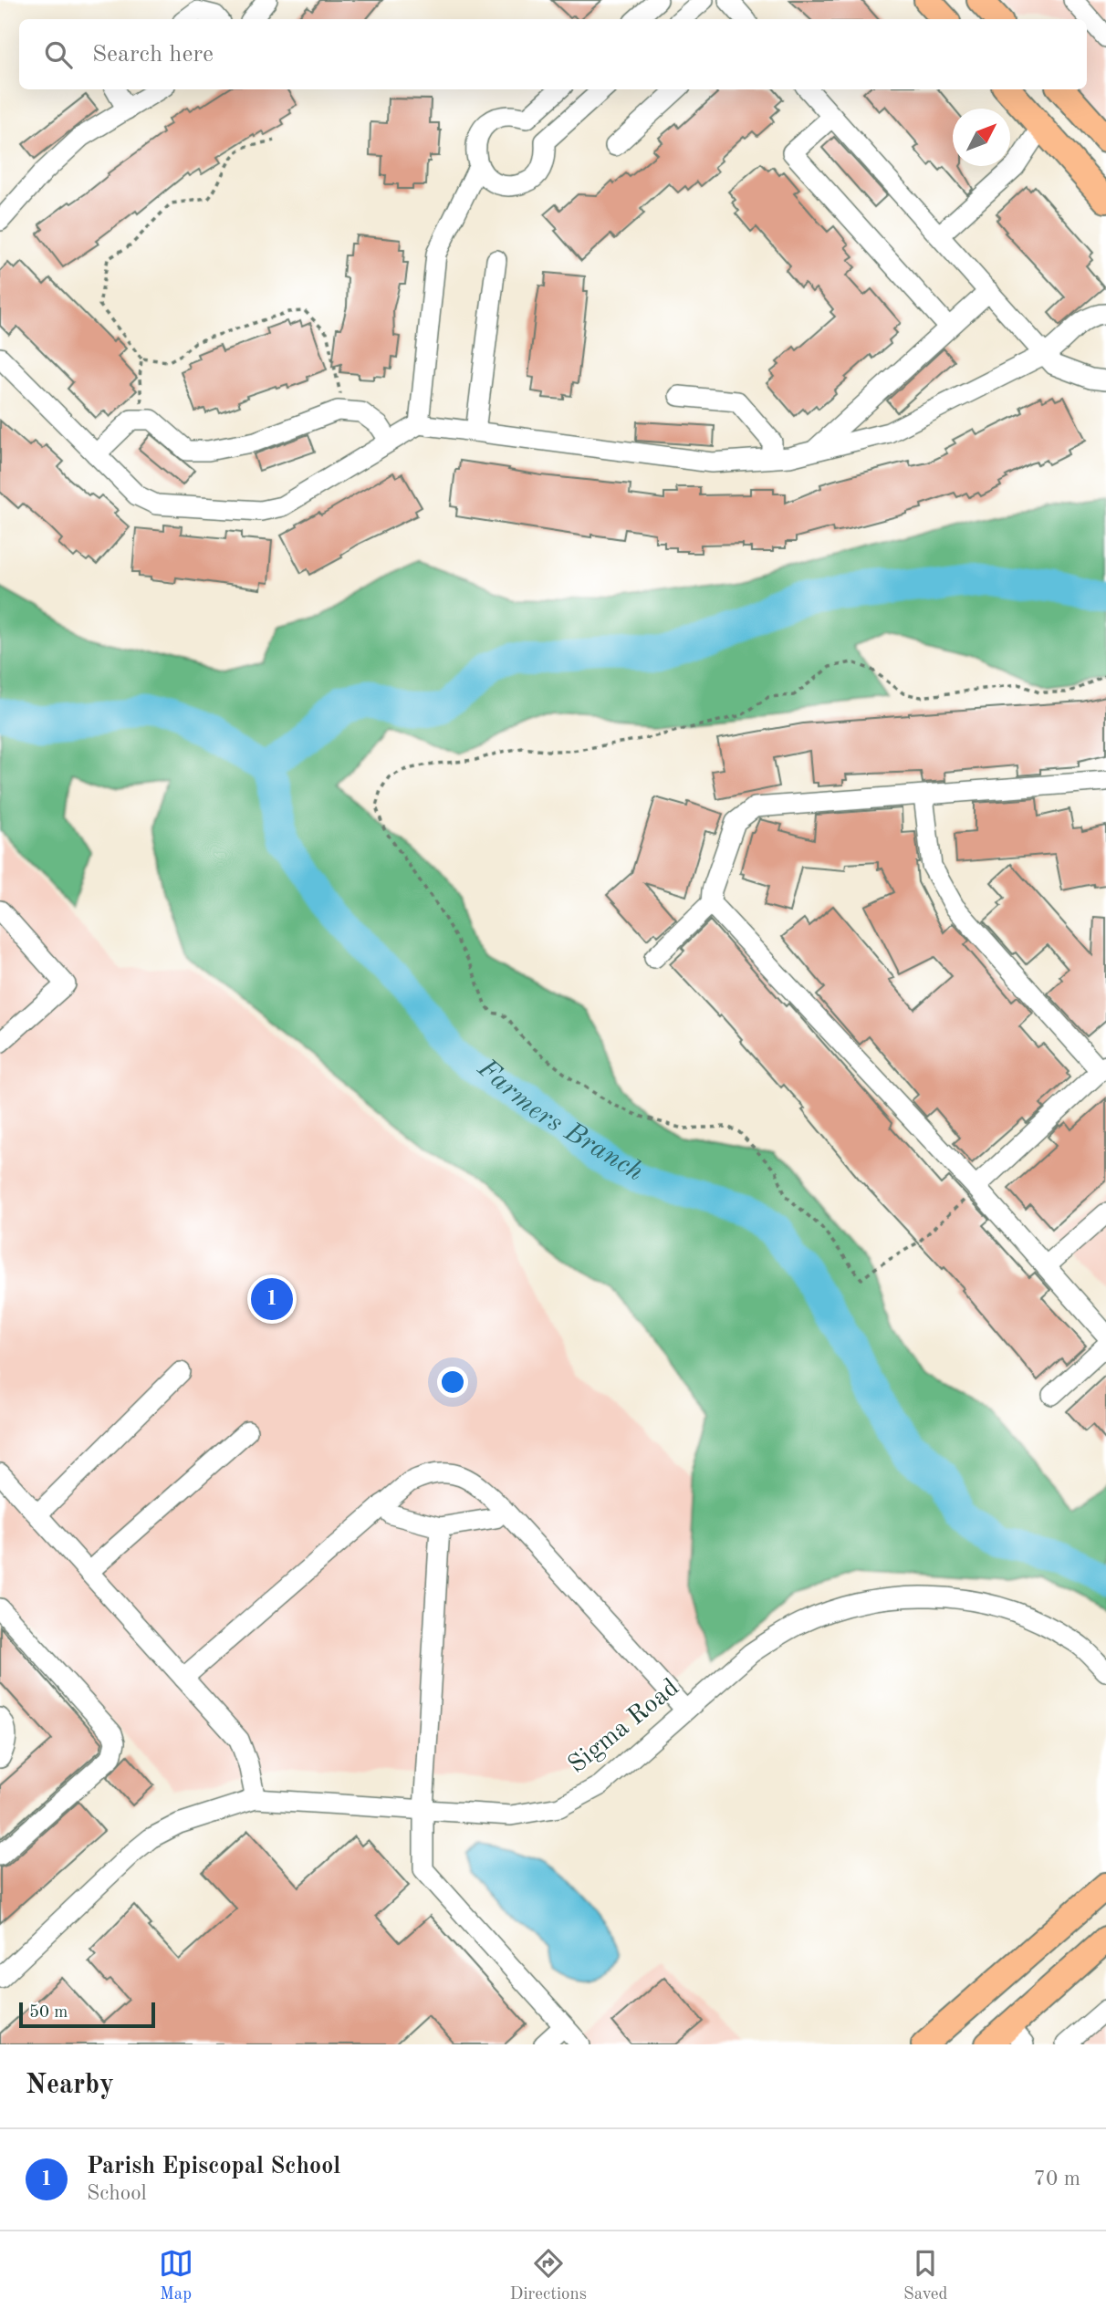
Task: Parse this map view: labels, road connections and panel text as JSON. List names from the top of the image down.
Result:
{
  "streets": {
    "street": ["Sigma Road"]
  },
  "water": ["Farmers Branch"],
  "scale_bar": "50 m",
  "north": "top right",
  "page": {
    "search": "Search here",
    "pins": "1",
    "scale": "50 m",
    "heading": "Nearby",
    "list": [
      {
        "mark": "1",
        "name": "Parish Episcopal School",
        "note": "School",
        "value": "70 m"
      }
    ],
    "nav": ["Map", "Directions", "Saved"]
  }
}
